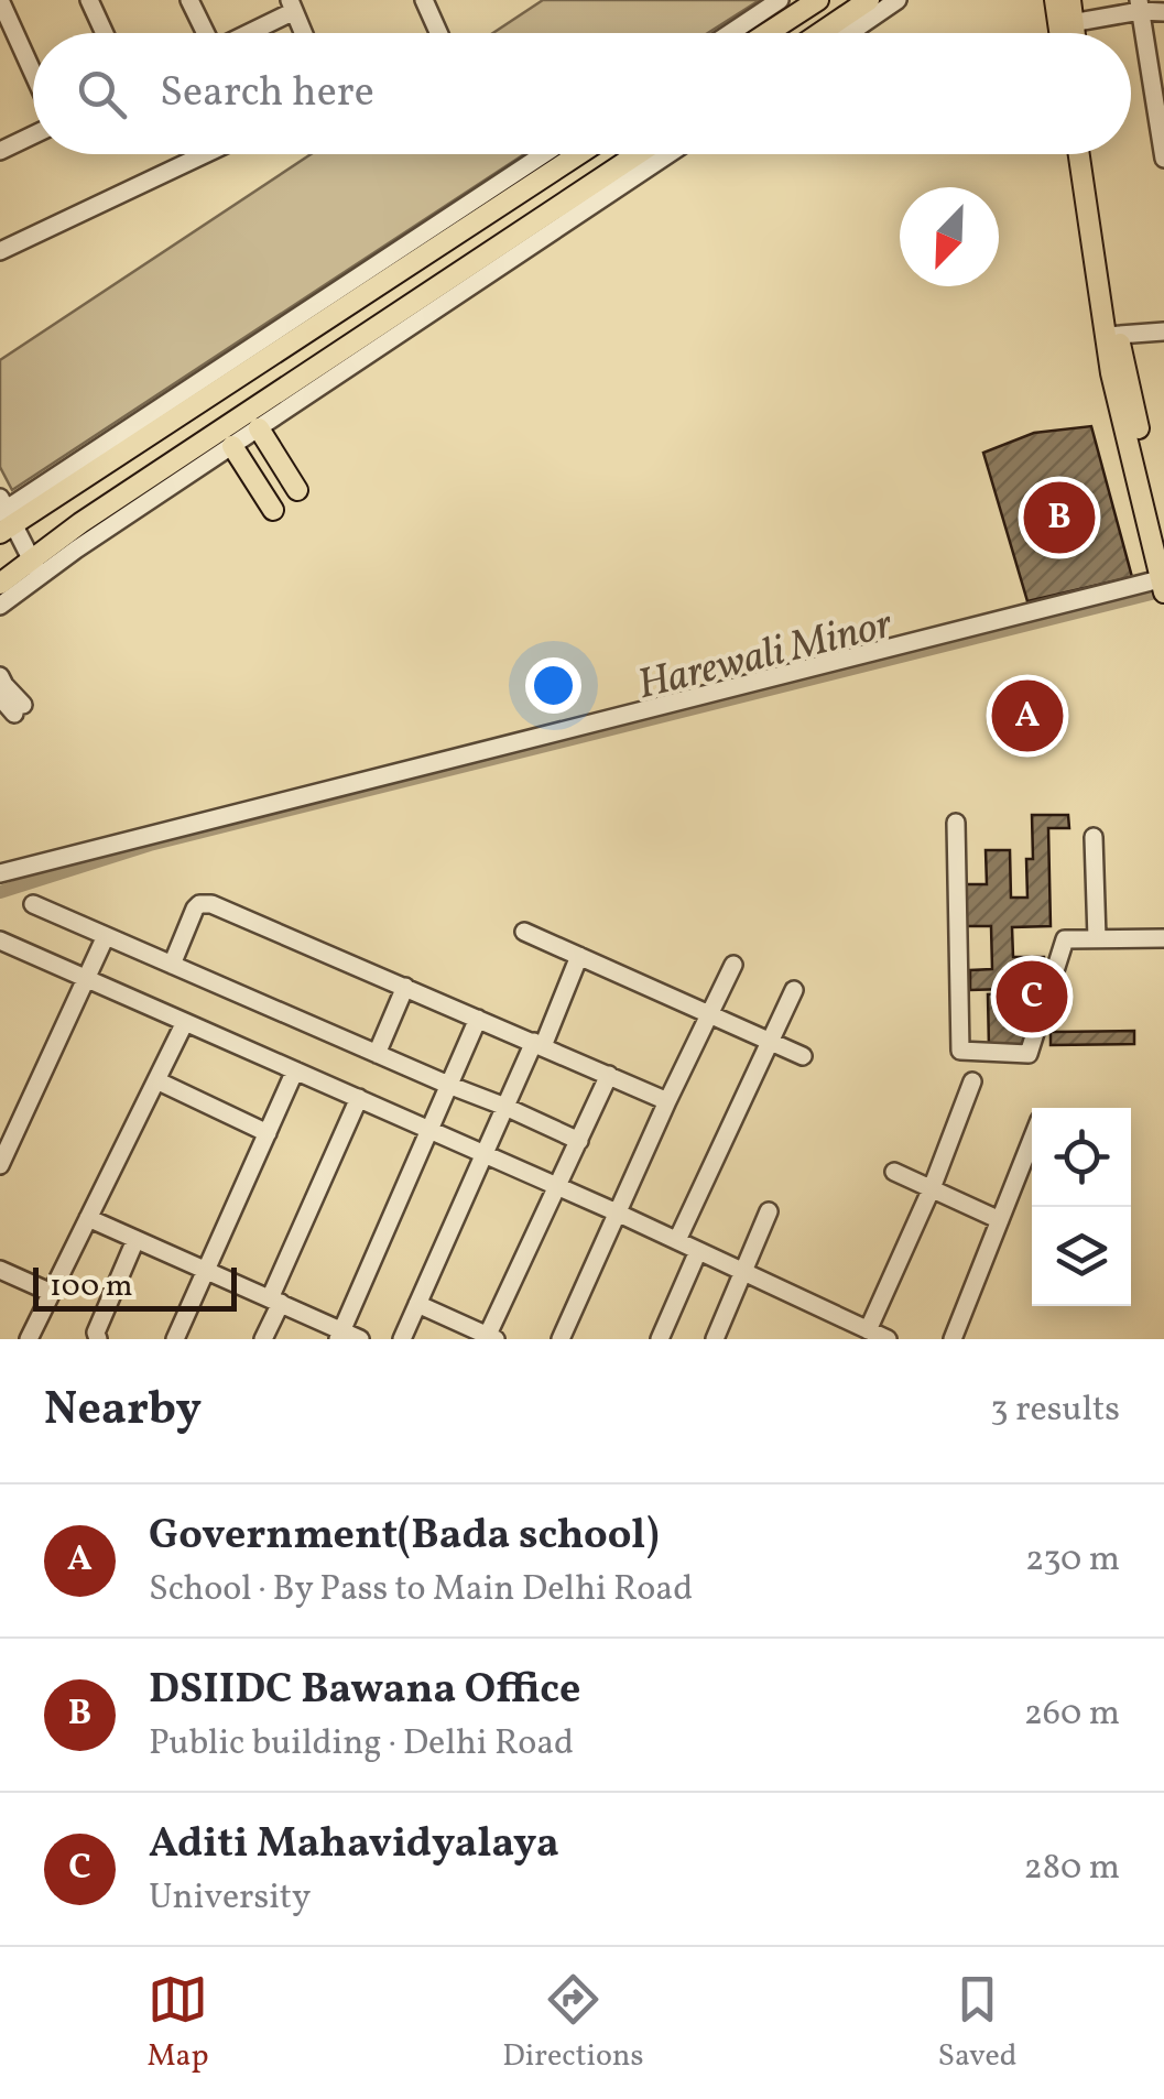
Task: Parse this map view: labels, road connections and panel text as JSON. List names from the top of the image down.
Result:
{
  "water": ["Harewali Minor"],
  "scale_bar": "100 m",
  "north": "bottom left",
  "page": {
    "search": "Search here",
    "pins": ["B", "A", "C"],
    "scale": "100 m",
    "heading": ["Nearby", "3 results"],
    "list": [
      {
        "mark": "A",
        "name": "Government(Bada school)",
        "note": "School · By Pass to Main Delhi Road",
        "value": "230 m"
      },
      {
        "mark": "B",
        "name": "DSIIDC Bawana Office",
        "note": "Public building · Delhi Road",
        "value": "260 m"
      },
      {
        "mark": "C",
        "name": "Aditi Mahavidyalaya",
        "note": "University",
        "value": "280 m"
      }
    ],
    "nav": ["Map", "Directions", "Saved"]
  }
}
